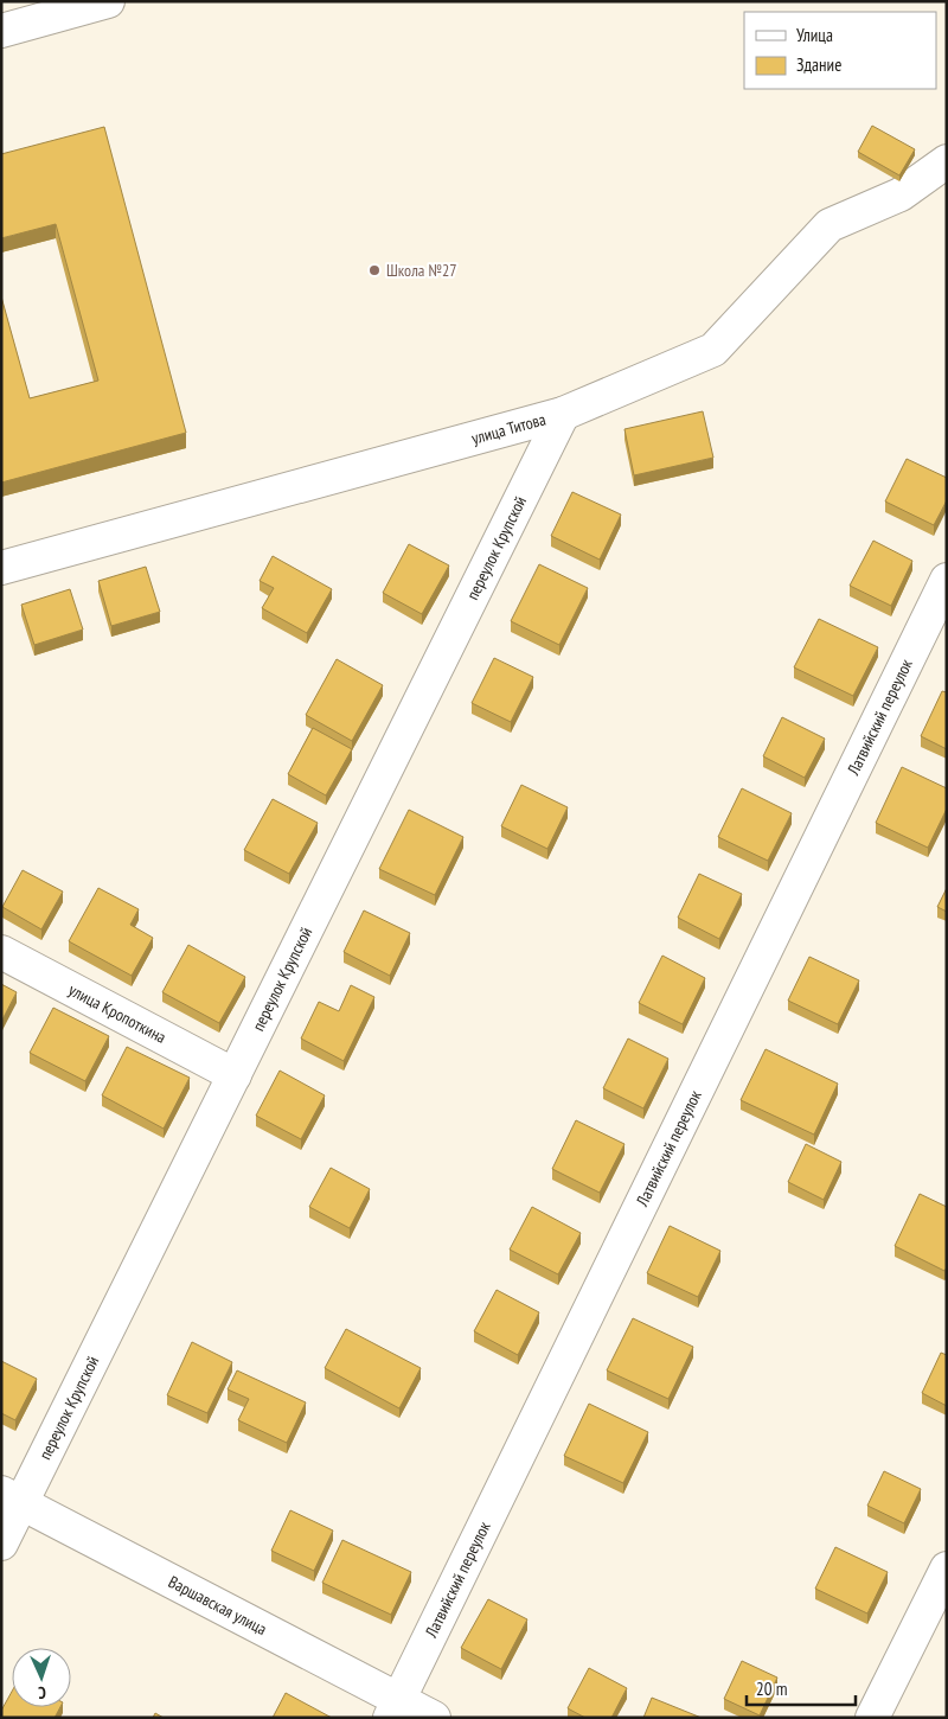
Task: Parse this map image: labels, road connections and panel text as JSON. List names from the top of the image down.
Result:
{
  "streets": {
    "street": [
      "улица Титова",
      "переулок Крупской",
      "Латвийский переулок",
      "улица Кропоткина",
      "Варшавская улица"
    ]
  },
  "crossings": [
    ["улица Титова", "переулок Крупской"],
    ["переулок Крупской", "улица Кропоткина"],
    ["переулок Крупской", "Варшавская улица"],
    ["Латвийский переулок", "Варшавская улица"]
  ],
  "places": ["Школа №27"],
  "legend": ["Улица", "Здание"],
  "scale_bar": "20 m",
  "north": "bottom"
}
